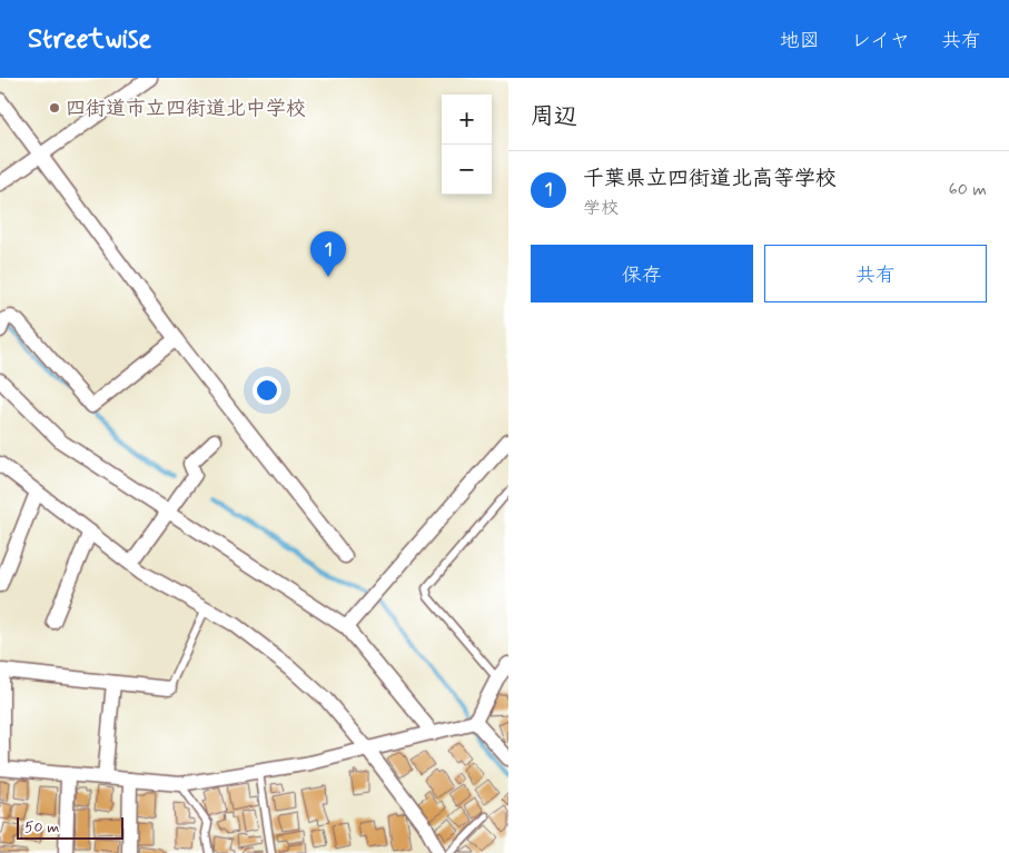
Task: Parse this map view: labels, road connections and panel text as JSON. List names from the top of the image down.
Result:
{
  "places": ["四街道市立四街道北中学校"],
  "scale_bar": "50 m",
  "page": {
    "header": "Streetwise",
    "nav": ["地図", "レイヤ", "共有"],
    "heading": "周辺",
    "map_buttons": ["+", "−"],
    "list": [
      {
        "mark": "1",
        "name": "千葉県立四街道北高等学校",
        "note": "学校",
        "value": "60 m"
      }
    ],
    "buttons": ["保存", "共有"],
    "pins": "1",
    "scale": "50 m"
  }
}
